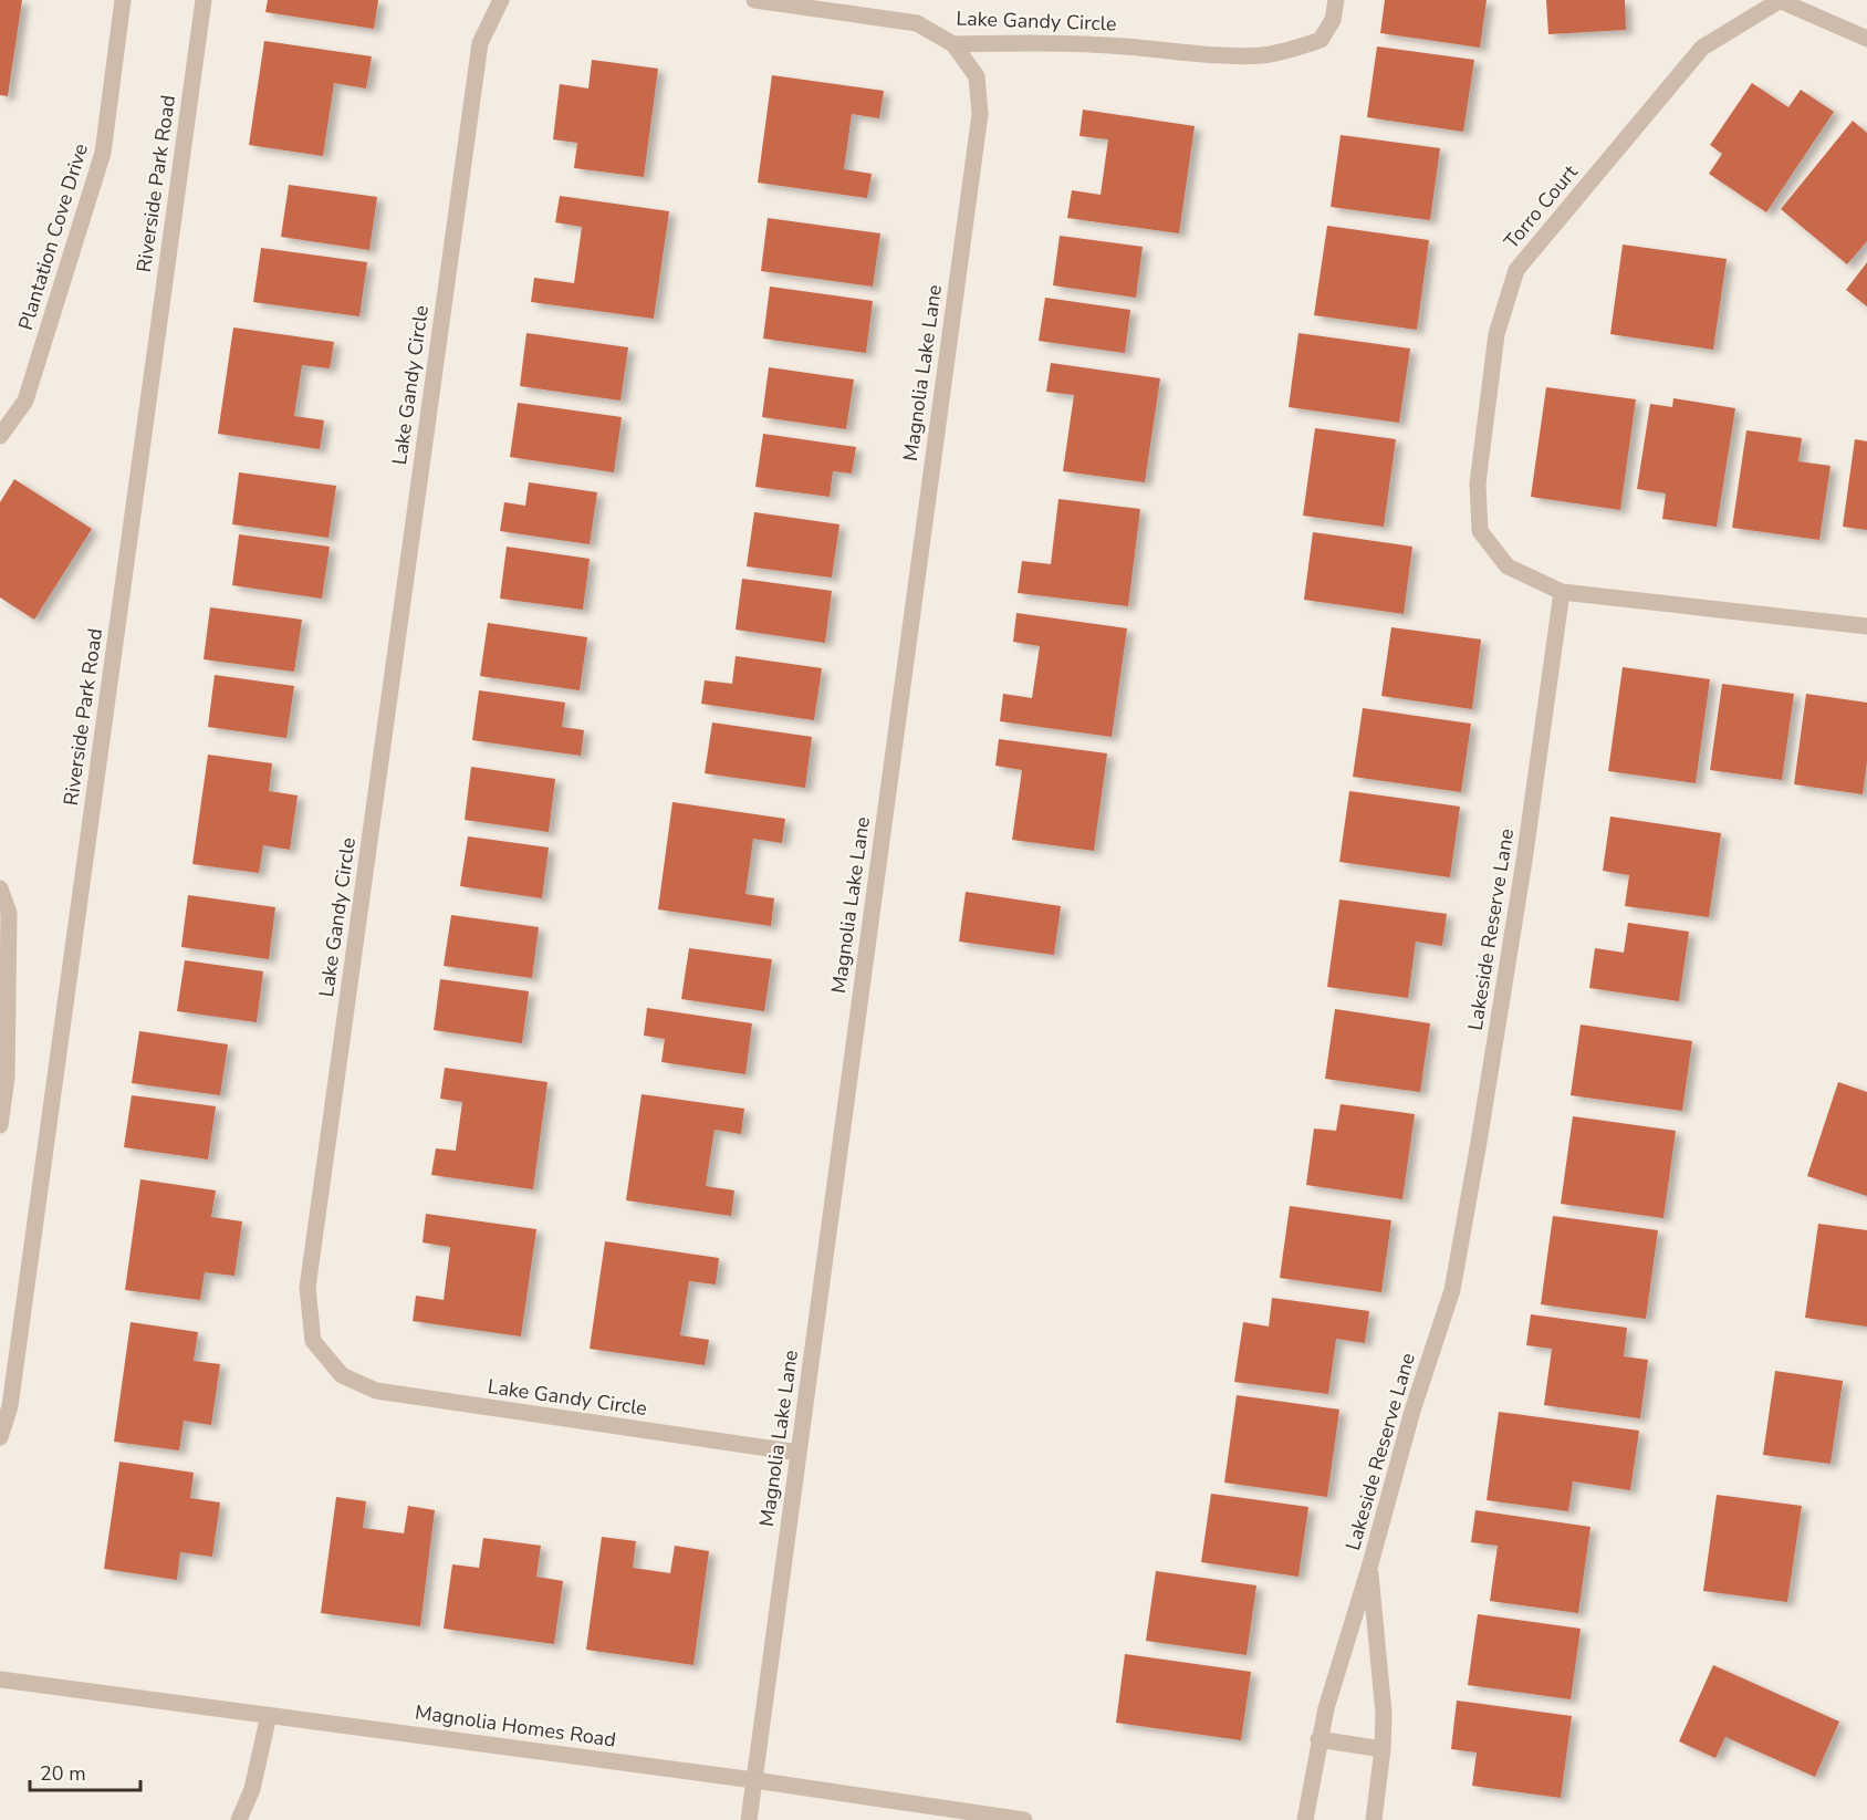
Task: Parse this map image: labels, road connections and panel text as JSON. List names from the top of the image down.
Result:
{
  "streets": {
    "street": [
      "Lake Gandy Circle",
      "Riverside Park Road",
      "Torro Court",
      "Plantation Cove Drive",
      "Magnolia Lake Lane",
      "Lakeside Reserve Lane",
      "Magnolia Homes Road"
    ]
  },
  "crossings": [
    ["Lake Gandy Circle", "Magnolia Lake Lane"],
    ["Torro Court", "Lakeside Reserve Lane"],
    ["Magnolia Lake Lane", "Magnolia Homes Road"]
  ],
  "scale_bar": "20 m"
}
